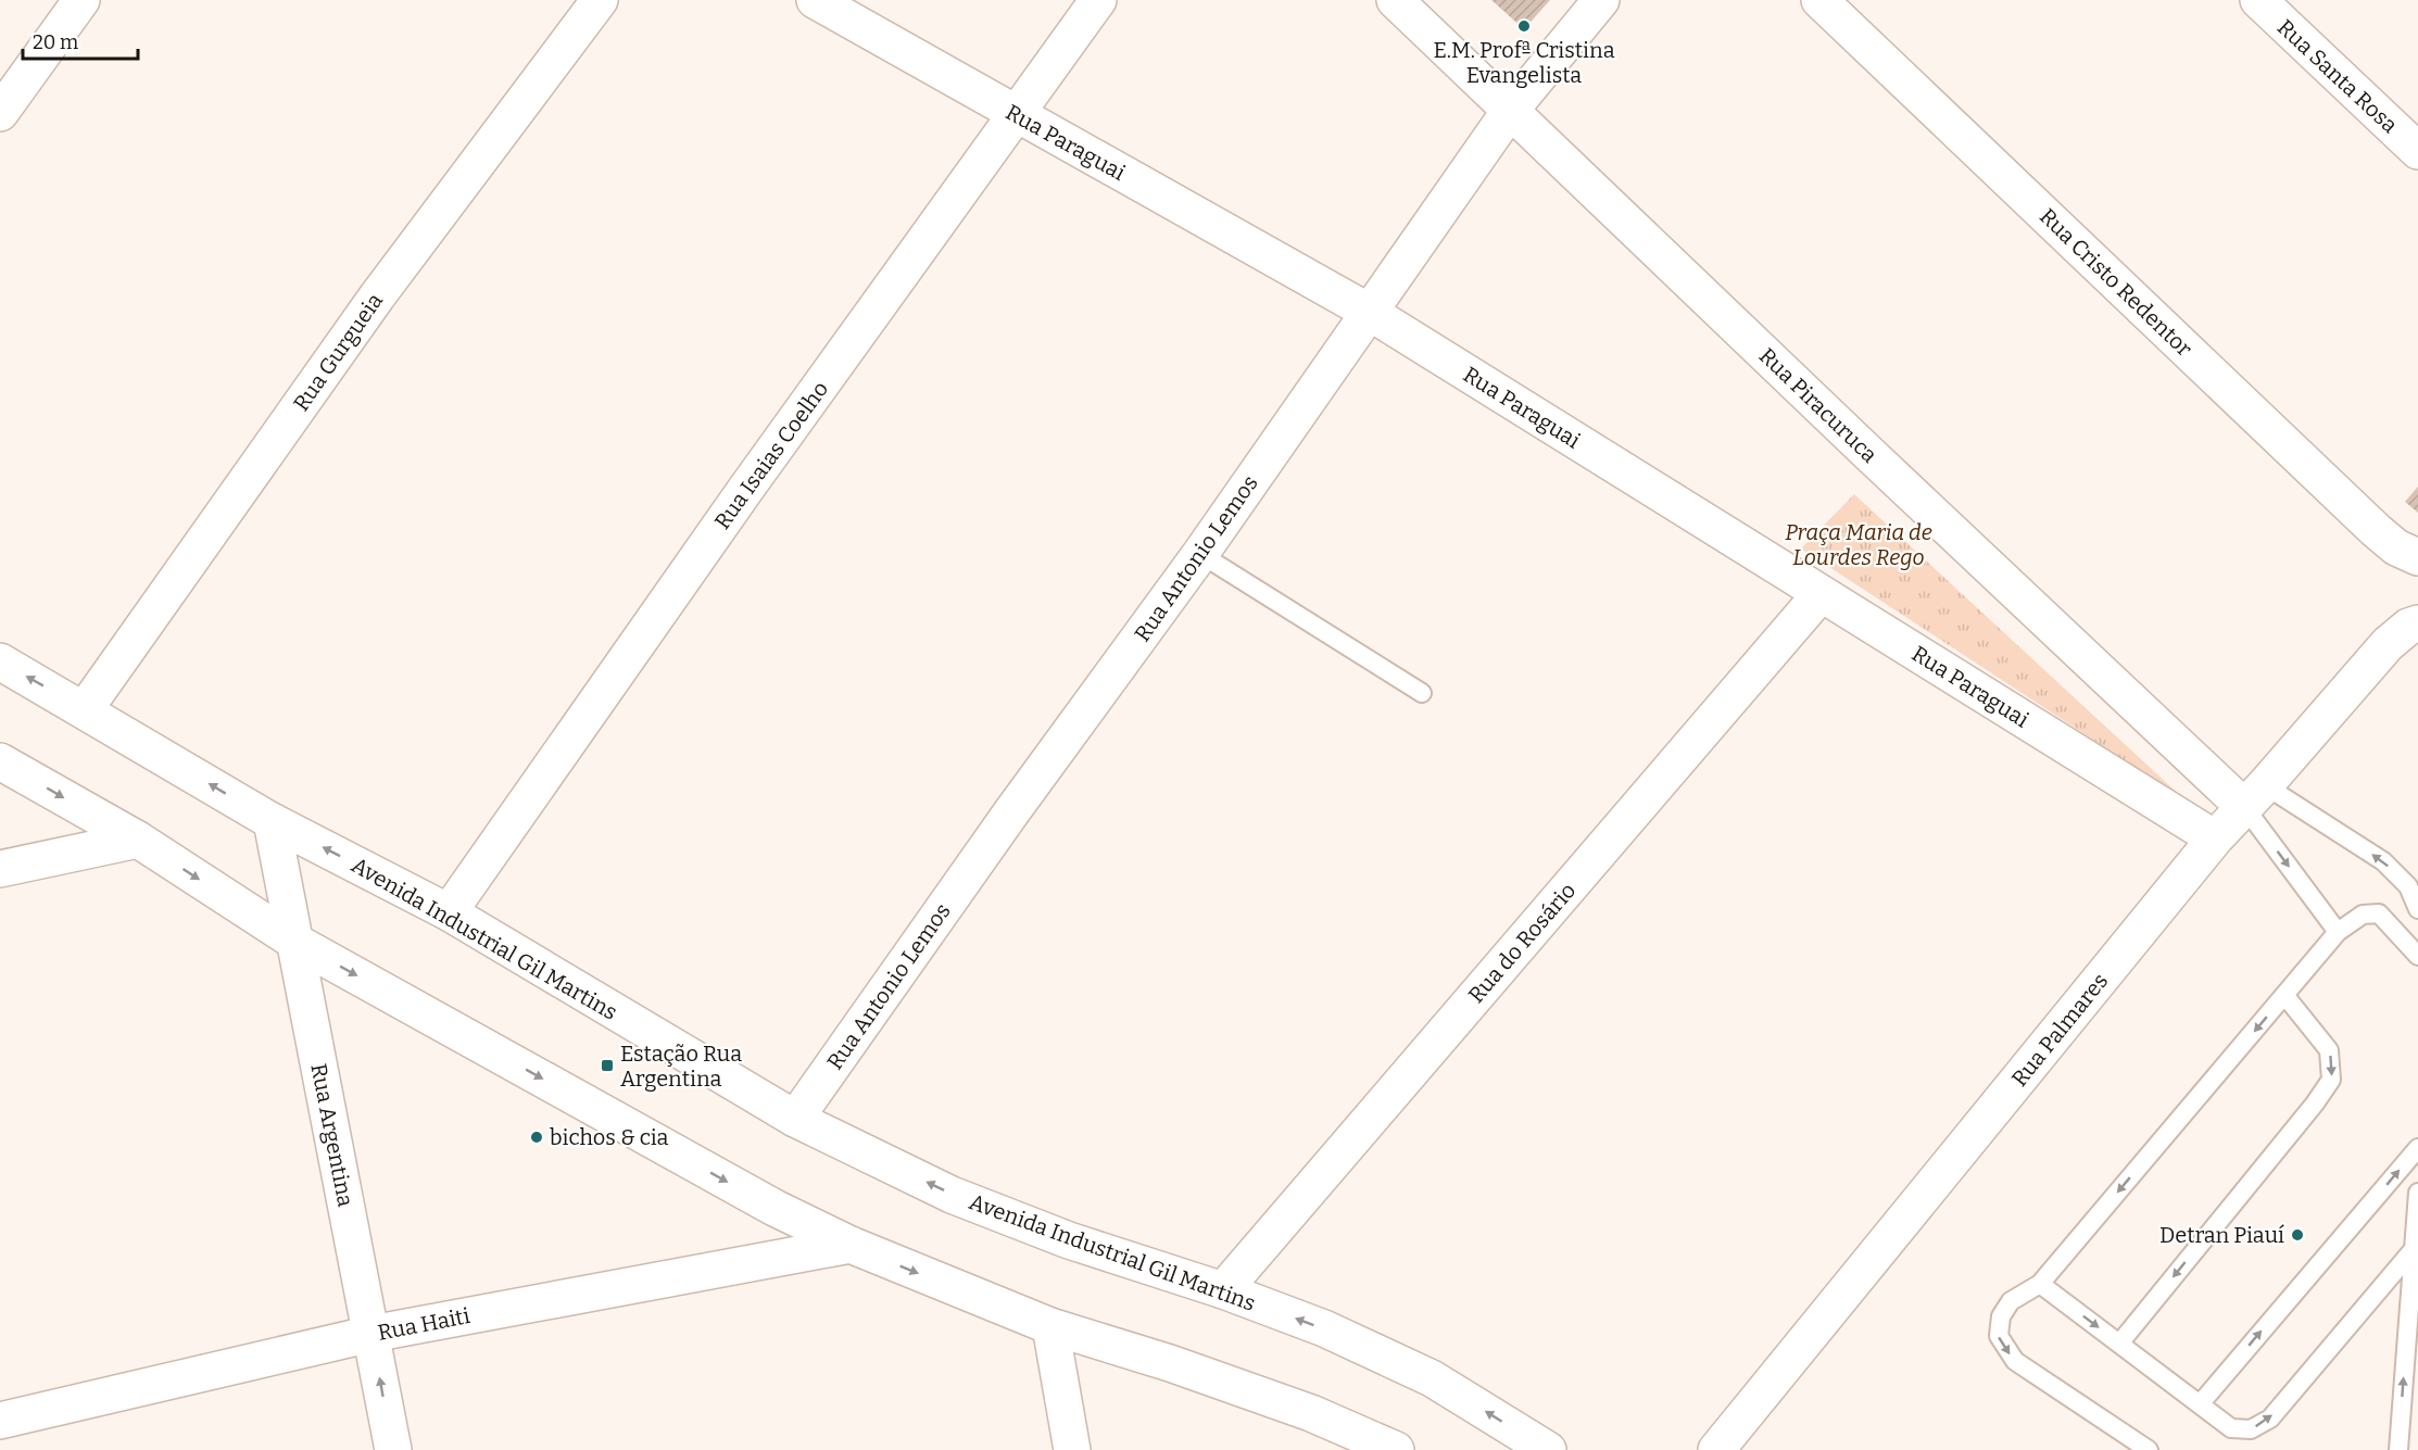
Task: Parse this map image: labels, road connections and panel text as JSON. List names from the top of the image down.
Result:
{
  "streets": {
    "street": [
      "Rua Santa Rosa",
      "Rua Paraguai",
      "Rua Cristo Redentor",
      "Rua Gurgueia",
      "Rua Piracuruca",
      "Rua Isaias Coelho",
      "Rua Antonio Lemos",
      "Avenida Industrial Gil Martins",
      "Rua do Rosário",
      "Rua Palmares",
      "Rua Argentina",
      "Rua Haiti"
    ]
  },
  "crossings": [
    ["Rua Paraguai", "Rua Isaias Coelho"],
    ["Rua Paraguai", "Rua Antonio Lemos"],
    ["Rua Paraguai", "Rua do Rosário"],
    ["Rua Paraguai", "Rua Palmares"],
    ["Rua Gurgueia", "Avenida Industrial Gil Martins"],
    ["Rua Piracuruca", "Rua Antonio Lemos"],
    ["Rua Piracuruca", "Rua Palmares"],
    ["Rua Isaias Coelho", "Avenida Industrial Gil Martins"],
    ["Rua Antonio Lemos", "Avenida Industrial Gil Martins"],
    ["Avenida Industrial Gil Martins", "Rua do Rosário"],
    ["Avenida Industrial Gil Martins", "Rua Argentina"],
    ["Rua Argentina", "Rua Haiti"]
  ],
  "parks": ["Praça Maria de Lourdes Rego"],
  "places": {
    "other": ["E.M. Profª Cristina Evangelista", "bichos & cia", "Detran Piauí"],
    "transit": ["Estação Rua Argentina"]
  },
  "scale_bar": "20 m"
}
